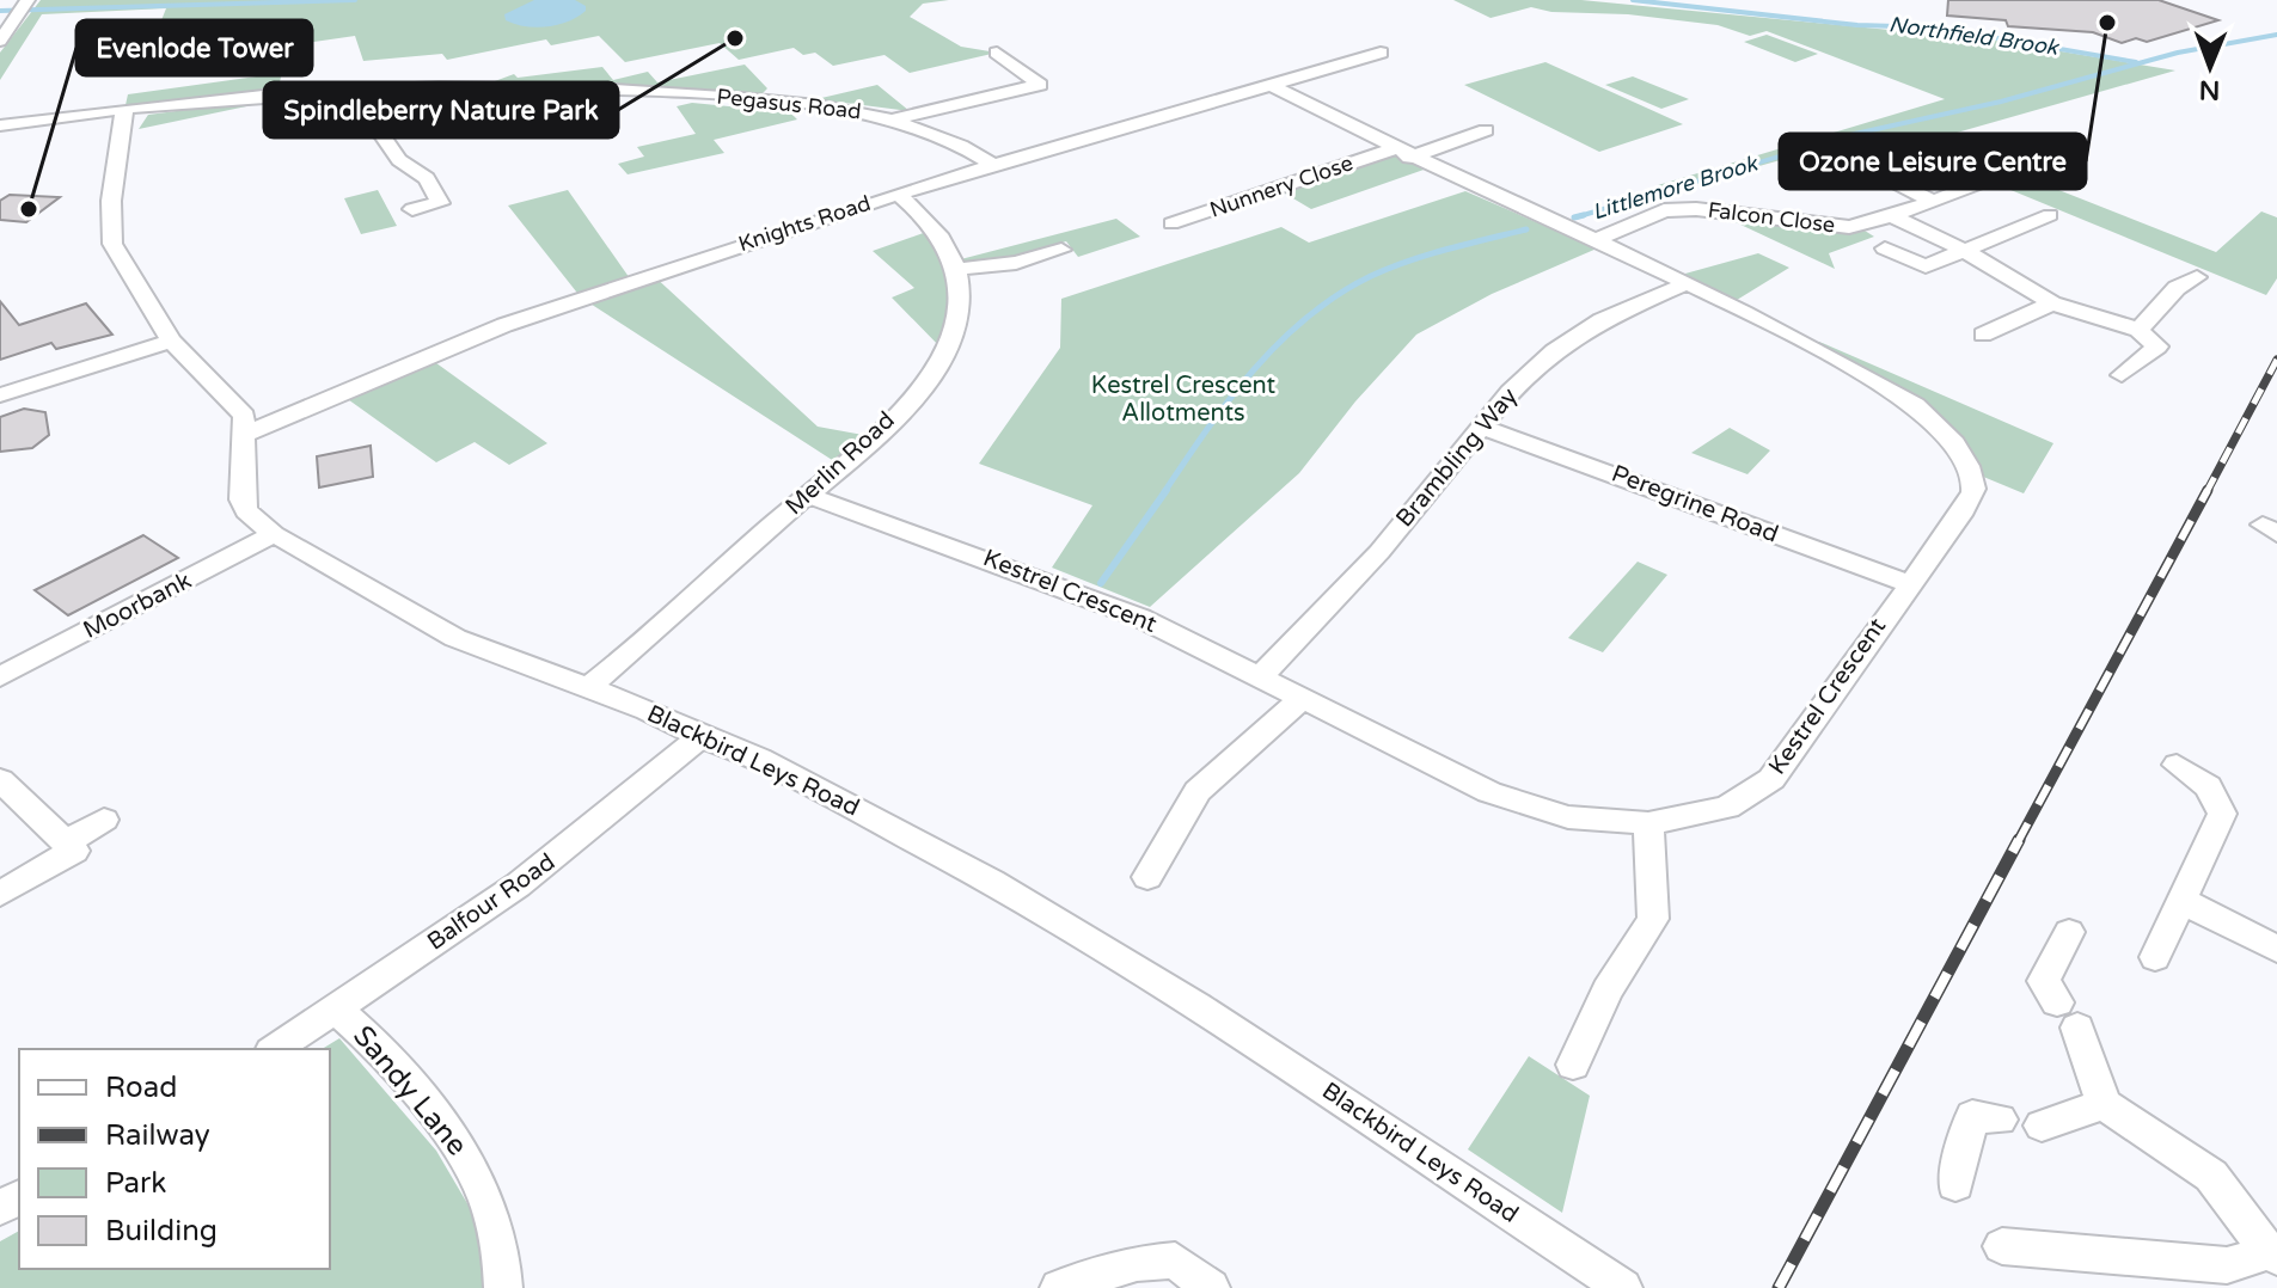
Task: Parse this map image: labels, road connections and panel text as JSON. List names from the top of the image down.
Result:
{
  "streets": {
    "street": [
      "Pegasus Road",
      "Nunnery Close",
      "Falcon Close",
      "Knights Road",
      "Brambling Way",
      "Merlin Road",
      "Peregrine Road",
      "Kestrel Crescent",
      "Moorbank",
      "Blackbird Leys Road",
      "Balfour Road",
      "Sandy Lane"
    ]
  },
  "crossings": [
    ["Pegasus Road", "Knights Road"],
    ["Pegasus Road", "Blackbird Leys Road"],
    ["Nunnery Close", "Kestrel Crescent"],
    ["Falcon Close", "Kestrel Crescent"],
    ["Knights Road", "Kestrel Crescent"],
    ["Knights Road", "Blackbird Leys Road"],
    ["Brambling Way", "Peregrine Road"],
    ["Brambling Way", "Kestrel Crescent"],
    ["Merlin Road", "Kestrel Crescent"],
    ["Merlin Road", "Blackbird Leys Road"],
    ["Peregrine Road", "Kestrel Crescent"],
    ["Moorbank", "Blackbird Leys Road"],
    ["Blackbird Leys Road", "Balfour Road"],
    ["Balfour Road", "Sandy Lane"]
  ],
  "water": ["Northfield Brook", "Littlemore Brook"],
  "parks": ["Kestrel Crescent Allotments"],
  "places": ["Ozone Leisure Centre", "Spindleberry Nature Park", "Evenlode Tower"],
  "legend": [
    "Road",
    "Railway",
    "Park",
    "Building"
  ],
  "north": "bottom"
}
